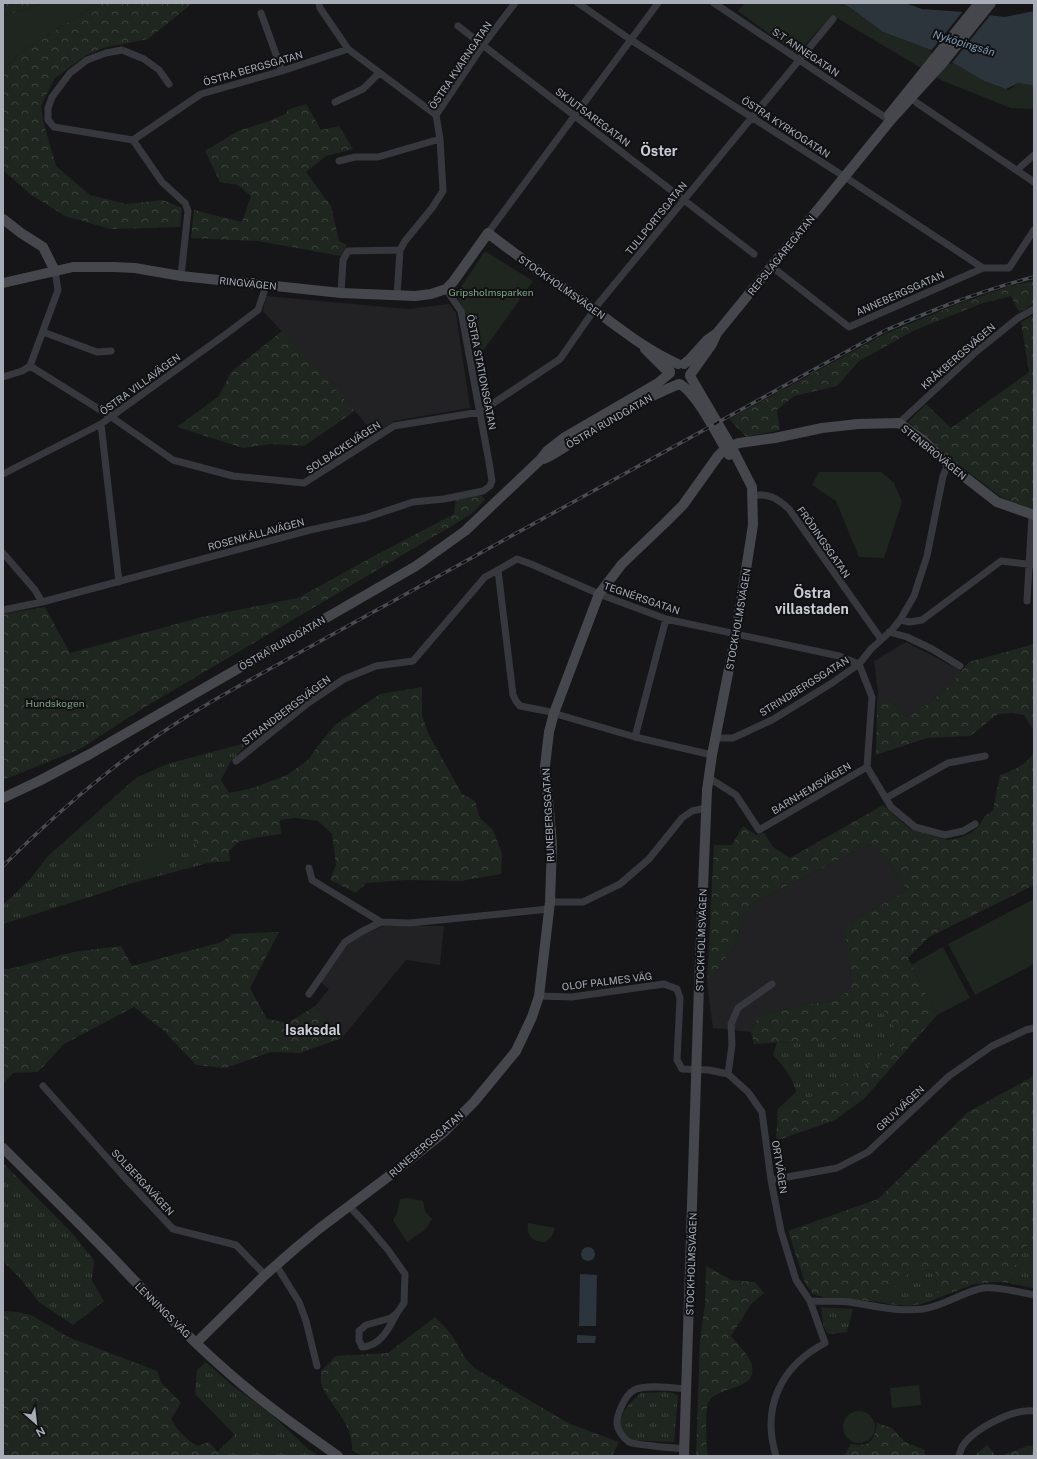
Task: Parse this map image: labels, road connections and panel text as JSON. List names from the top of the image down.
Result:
{
  "streets": {
    "street": [
      "S:T ANNEGATAN",
      "ÖSTRA KVARNGATAN",
      "ÖSTRA BERGSGATAN",
      "SKJUTSAREGATAN",
      "ÖSTRA KYRKOGATAN",
      "TULLPORTSGATAN",
      "REPSLAGAREGATAN",
      "RINGVÄGEN",
      "STOCKHOLMSVÄGEN",
      "ANNEBERGSGATAN",
      "KRÅKBERGSVÄGEN",
      "ÖSTRA STATIONSGATAN",
      "ÖSTRA VILLAVÄGEN",
      "ÖSTRA RUNDGATAN",
      "SOLBACKEVÄGEN",
      "STENBROVÄGEN",
      "ROSENKÄLLAVÄGEN",
      "FRÖDINGSGATAN",
      "TEGNÉRSGATAN",
      "STRINDBERGSGATAN",
      "STRANDBERGSVÄGEN",
      "BARNHEMSVÄGEN",
      "RUNEBERGSGATAN",
      "OLOF PALMES VÄG",
      "GRUVVÄGEN",
      "ORTVÄGEN",
      "SOLBERGAVÄGEN",
      "LENNINGS VÄG"
    ]
  },
  "crossings": [
    ["S:T ANNEGATAN", "TULLPORTSGATAN"],
    ["S:T ANNEGATAN", "REPSLAGAREGATAN"],
    ["ÖSTRA KVARNGATAN", "SKJUTSAREGATAN"],
    ["SKJUTSAREGATAN", "TULLPORTSGATAN"],
    ["ÖSTRA KYRKOGATAN", "TULLPORTSGATAN"],
    ["ÖSTRA KYRKOGATAN", "REPSLAGAREGATAN"],
    ["ÖSTRA KYRKOGATAN", "ANNEBERGSGATAN"],
    ["TULLPORTSGATAN", "STOCKHOLMSVÄGEN"],
    ["TULLPORTSGATAN", "ÖSTRA STATIONSGATAN"],
    ["TULLPORTSGATAN", "SOLBACKEVÄGEN"],
    ["REPSLAGAREGATAN", "STOCKHOLMSVÄGEN"],
    ["REPSLAGAREGATAN", "ANNEBERGSGATAN"],
    ["REPSLAGAREGATAN", "ÖSTRA RUNDGATAN"],
    ["RINGVÄGEN", "ÖSTRA STATIONSGATAN"],
    ["RINGVÄGEN", "ÖSTRA VILLAVÄGEN"],
    ["STOCKHOLMSVÄGEN", "ÖSTRA RUNDGATAN"],
    ["STOCKHOLMSVÄGEN", "FRÖDINGSGATAN"],
    ["STOCKHOLMSVÄGEN", "TEGNÉRSGATAN"],
    ["STOCKHOLMSVÄGEN", "STRINDBERGSGATAN"],
    ["STOCKHOLMSVÄGEN", "BARNHEMSVÄGEN"],
    ["STOCKHOLMSVÄGEN", "OLOF PALMES VÄG"],
    ["KRÅKBERGSVÄGEN", "STENBROVÄGEN"],
    ["ÖSTRA STATIONSGATAN", "SOLBACKEVÄGEN"],
    ["ÖSTRA STATIONSGATAN", "ROSENKÄLLAVÄGEN"],
    ["ÖSTRA VILLAVÄGEN", "SOLBACKEVÄGEN"],
    ["STENBROVÄGEN", "STRINDBERGSGATAN"],
    ["STENBROVÄGEN", "RUNEBERGSGATAN"],
    ["FRÖDINGSGATAN", "STRINDBERGSGATAN"],
    ["TEGNÉRSGATAN", "STRINDBERGSGATAN"],
    ["TEGNÉRSGATAN", "STRANDBERGSVÄGEN"],
    ["TEGNÉRSGATAN", "BARNHEMSVÄGEN"],
    ["TEGNÉRSGATAN", "RUNEBERGSGATAN"],
    ["STRINDBERGSGATAN", "BARNHEMSVÄGEN"],
    ["RUNEBERGSGATAN", "OLOF PALMES VÄG"],
    ["RUNEBERGSGATAN", "SOLBERGAVÄGEN"],
    ["RUNEBERGSGATAN", "LENNINGS VÄG"],
    ["GRUVVÄGEN", "ORTVÄGEN"]
  ],
  "districts": ["Öster", "Östra villastaden", "Isaksdal"],
  "water": ["Nyköpingsån"],
  "parks": ["Gripsholmsparken", "Hundskogen"],
  "north": "bottom right"
}
